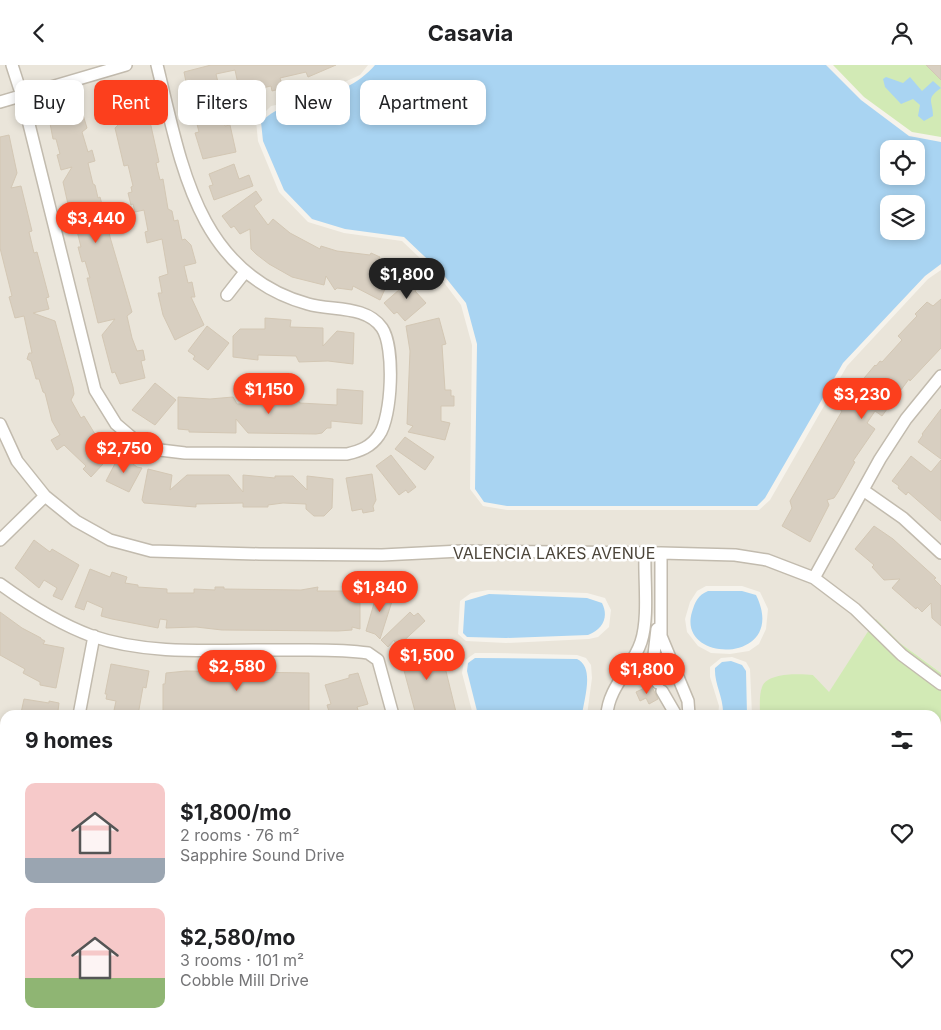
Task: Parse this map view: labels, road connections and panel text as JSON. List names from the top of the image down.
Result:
{
  "streets": {
    "street": ["VALENCIA LAKES AVENUE"]
  },
  "page": {
    "header": "Casavia",
    "chip": [
      "Buy",
      "Rent",
      "Filters",
      "New",
      "Apartment"
    ],
    "price": [
      "$3,440",
      "$1,800",
      "$1,150",
      "$3,230",
      "$2,750",
      "$1,840",
      "$1,500",
      "$2,580",
      "$1,800"
    ],
    "heading": "9 homes",
    "list": [
      {
        "name": "$1,800/mo",
        "note": "2 rooms · 76 m² · Sapphire Sound Drive"
      },
      {
        "name": "$2,580/mo",
        "note": "3 rooms · 101 m² · Cobble Mill Drive"
      }
    ]
  }
}
